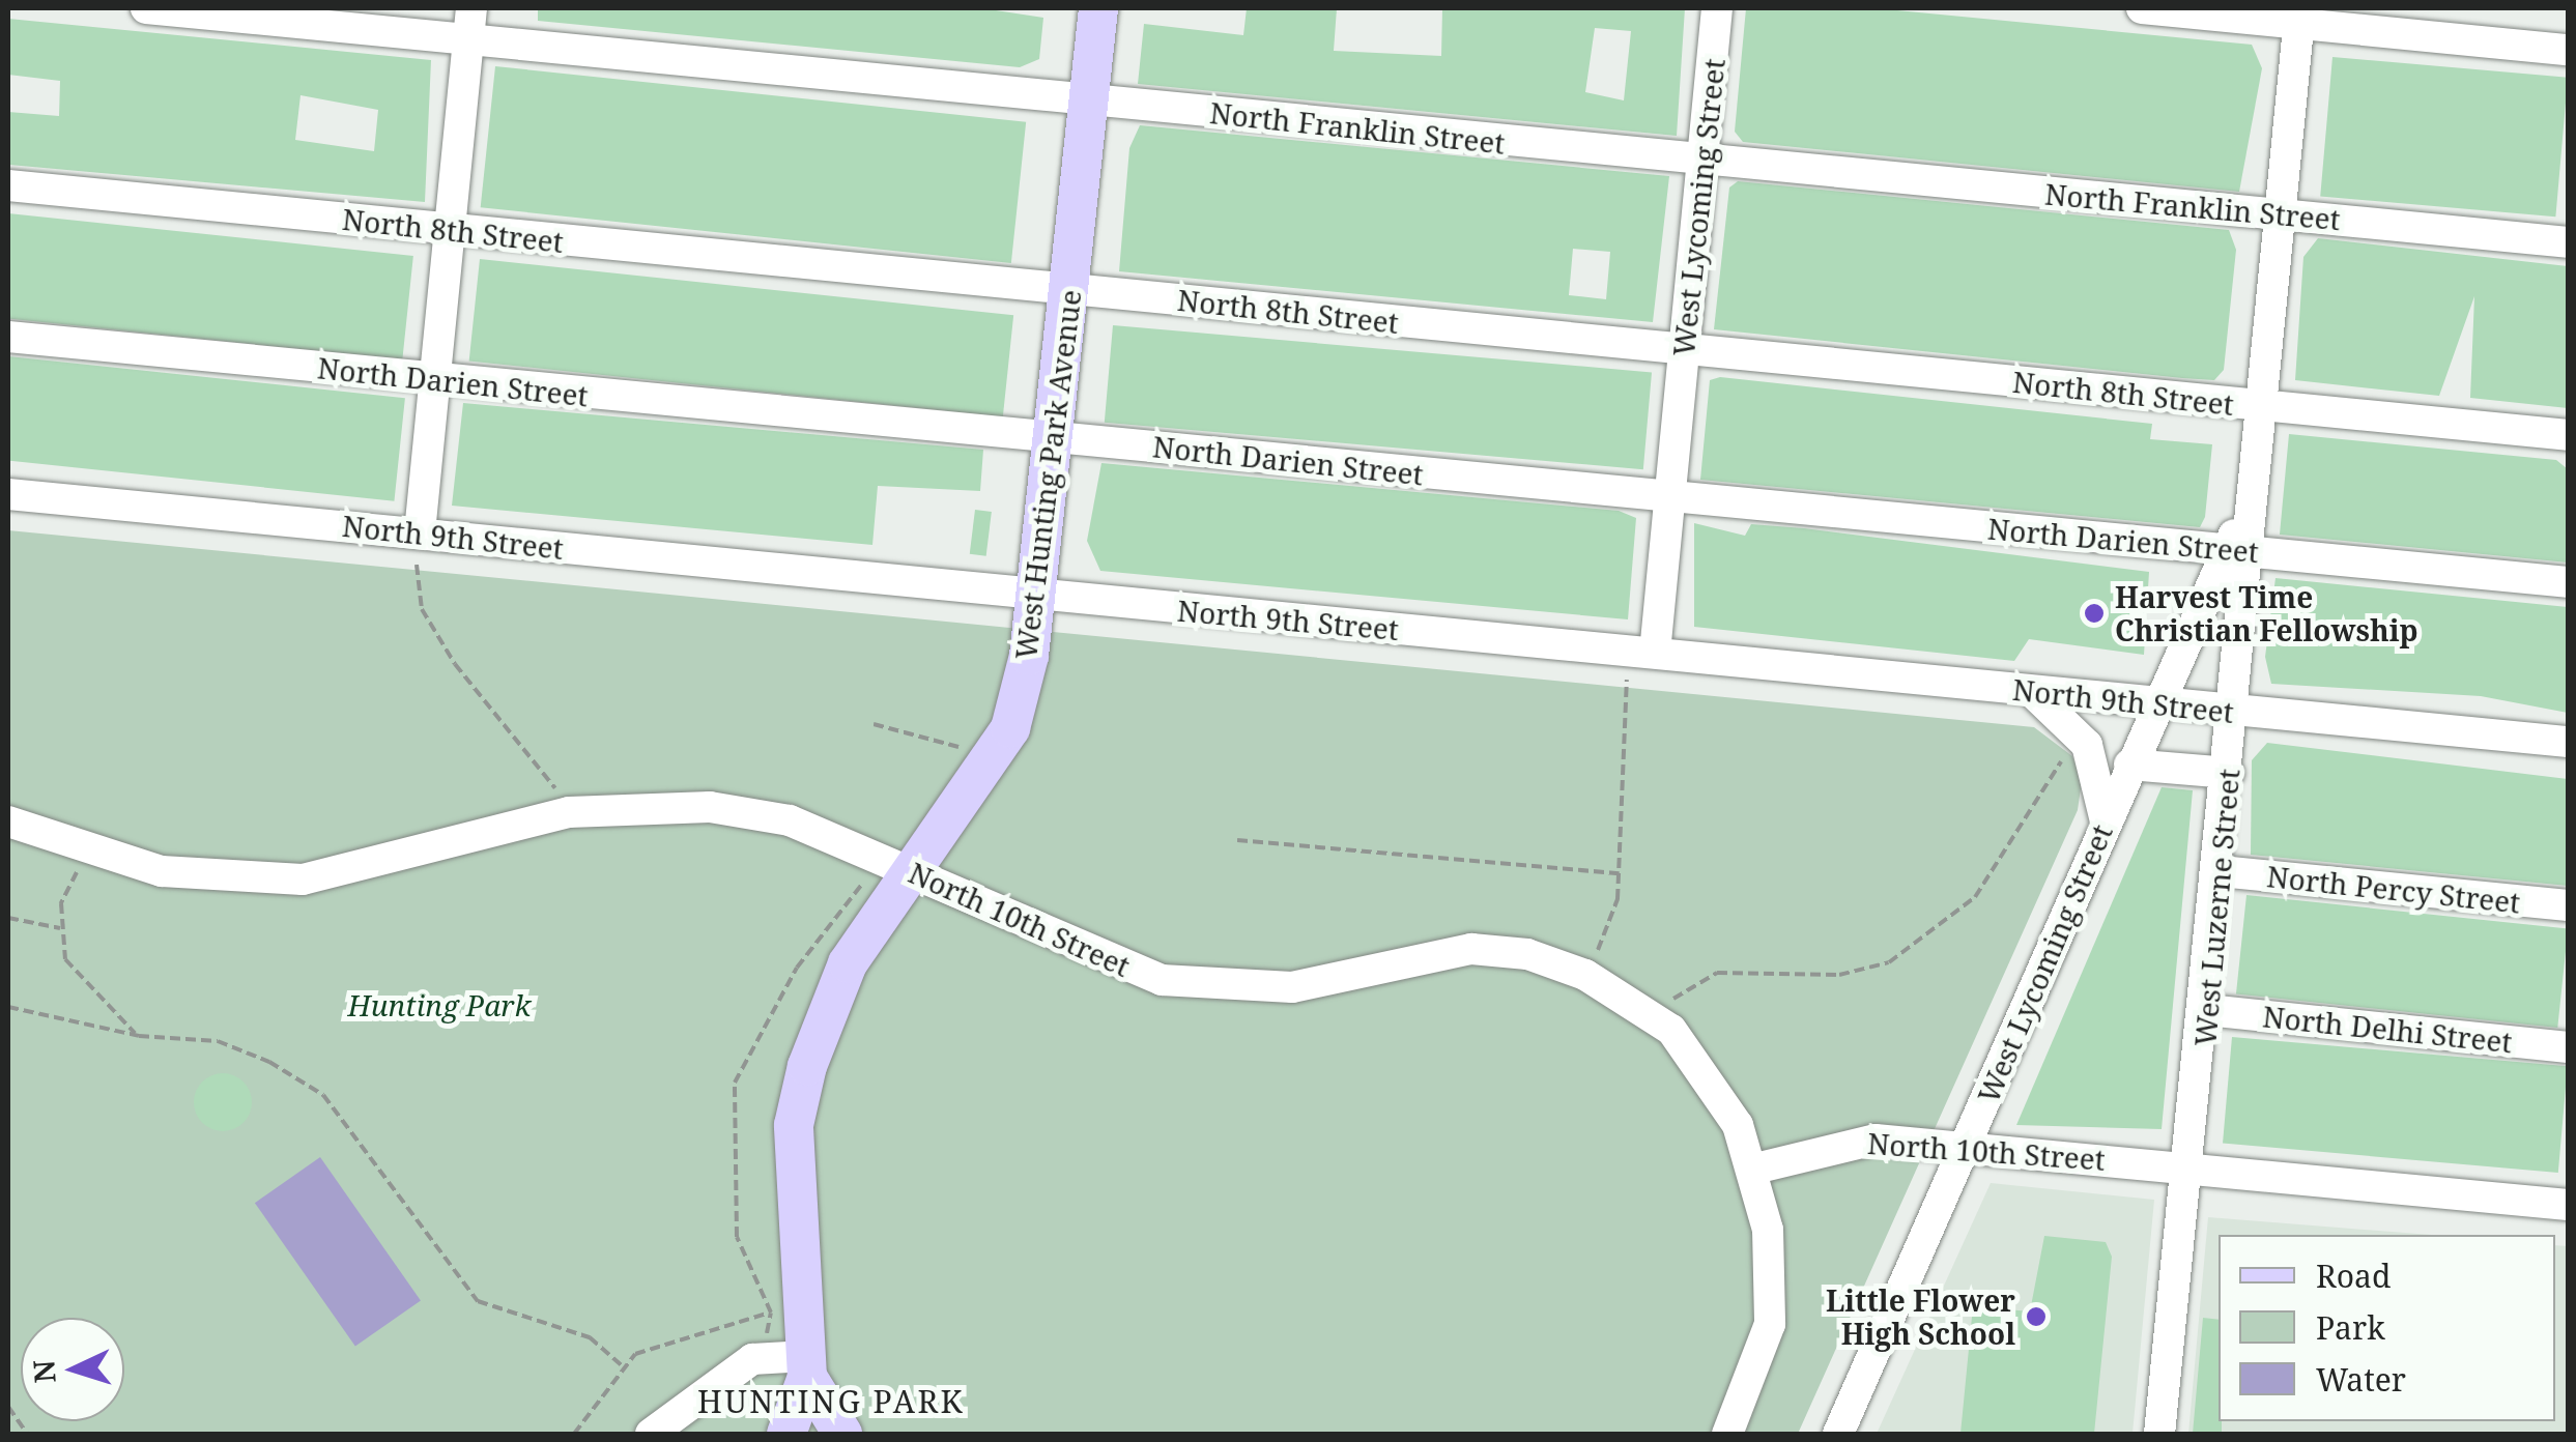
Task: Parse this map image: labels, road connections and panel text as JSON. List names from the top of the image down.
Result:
{
  "streets": {
    "main road": ["West Hunting Park Avenue"],
    "street": [
      "North Franklin Street",
      "West Lycoming Street",
      "North 8th Street",
      "North Darien Street",
      "North 9th Street",
      "North Percy Street",
      "West Luzerne Street",
      "North 10th Street",
      "North Delhi Street"
    ]
  },
  "crossings": [
    ["North Franklin Street", "West Lycoming Street"],
    ["North Franklin Street", "West Hunting Park Avenue"],
    ["West Lycoming Street", "North 8th Street"],
    ["West Lycoming Street", "North Darien Street"],
    ["West Lycoming Street", "North 9th Street"],
    ["West Lycoming Street", "West Luzerne Street"],
    ["West Lycoming Street", "North 10th Street"],
    ["North 8th Street", "West Hunting Park Avenue"],
    ["North Darien Street", "West Hunting Park Avenue"],
    ["North Darien Street", "West Luzerne Street"],
    ["West Hunting Park Avenue", "North 9th Street"],
    ["West Hunting Park Avenue", "North 10th Street"],
    ["North 9th Street", "West Luzerne Street"],
    ["North Percy Street", "West Luzerne Street"],
    ["West Luzerne Street", "North 10th Street"],
    ["West Luzerne Street", "North Delhi Street"]
  ],
  "districts": ["HUNTING PARK"],
  "parks": ["Hunting Park"],
  "places": ["Harvest Time Christian Fellowship", "Little Flower High School"],
  "legend": ["Road", "Park", "Water"],
  "north": "left"
}
